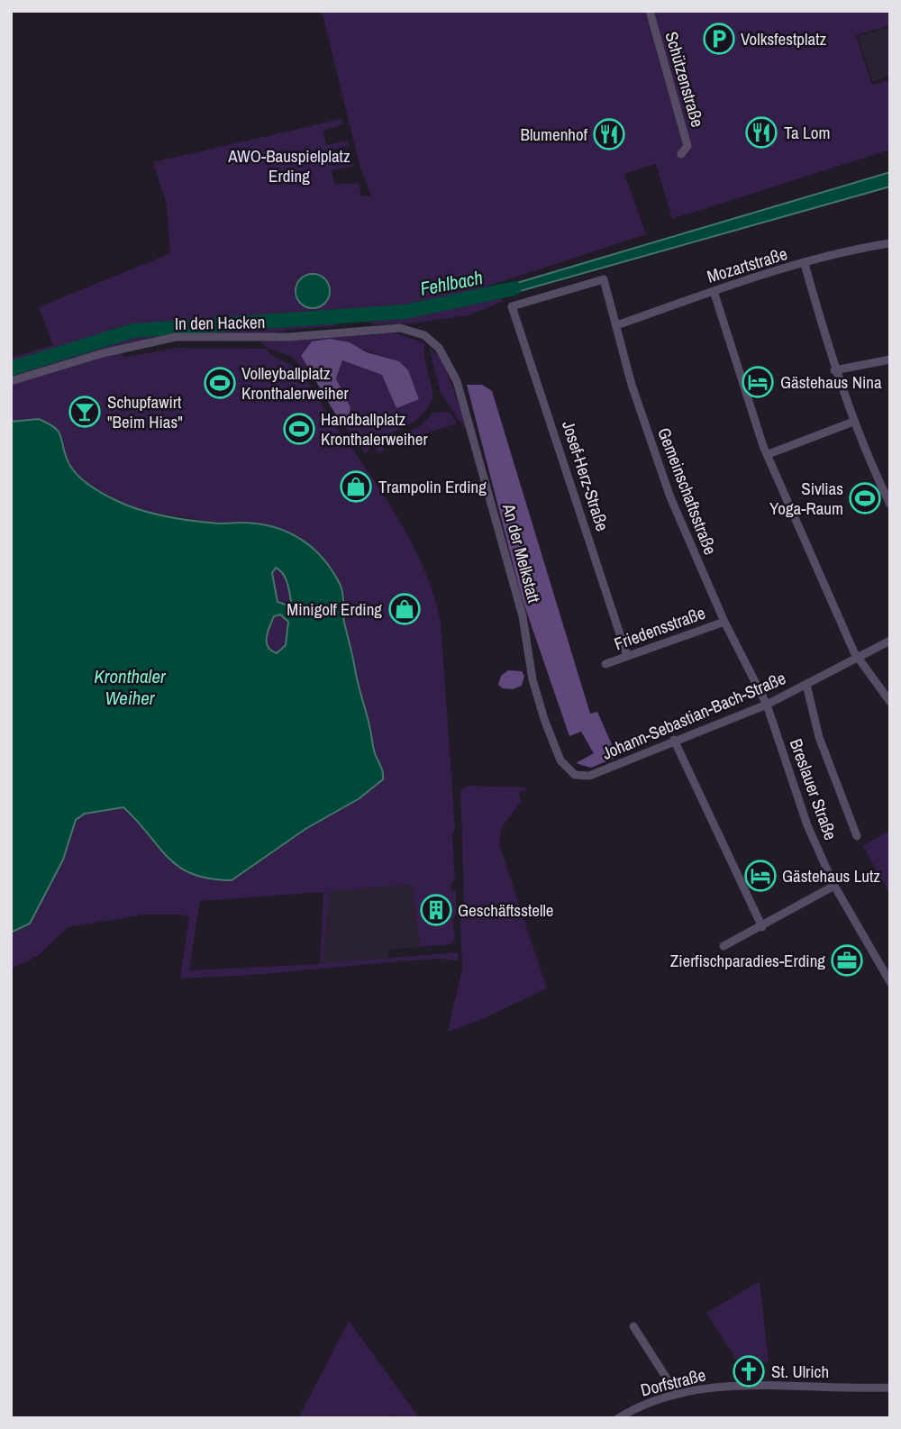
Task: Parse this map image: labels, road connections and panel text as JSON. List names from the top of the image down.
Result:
{
  "streets": {
    "street": [
      "Schützenstraße",
      "Mozartstraße",
      "In den Hacken",
      "Josef-Herz-Straße",
      "Gemeinschaftsstraße",
      "An der Melkstatt",
      "Friedensstraße",
      "Johann-Sebastian-Bach-Straße",
      "Breslauer Straße",
      "Dorfstraße"
    ]
  },
  "crossings": [
    ["Mozartstraße", "Gemeinschaftsstraße"],
    ["In den Hacken", "An der Melkstatt"],
    ["Josef-Herz-Straße", "Gemeinschaftsstraße"],
    ["Josef-Herz-Straße", "Friedensstraße"],
    ["Gemeinschaftsstraße", "Friedensstraße"],
    ["Gemeinschaftsstraße", "Johann-Sebastian-Bach-Straße"],
    ["Gemeinschaftsstraße", "Breslauer Straße"],
    ["An der Melkstatt", "Johann-Sebastian-Bach-Straße"],
    ["Johann-Sebastian-Bach-Straße", "Breslauer Straße"]
  ],
  "water": ["Fehlbach", "Kronthaler Weiher"],
  "parks": ["AWO-Bauspielplatz Erding"],
  "places": {
    "parking": ["Volksfestplatz"],
    "restaurant": ["Ta Lom", "Blumenhof"],
    "hotel": ["Gästehaus Nina", "Gästehaus Lutz"],
    "sports": ["Volleyballplatz Kronthalerweiher", "Handballplatz Kronthalerweiher", "Sivlias Yoga-Raum"],
    "bar": ["Schupfawirt \"Beim Hias\""],
    "shop": ["Trampolin Erding", "Minigolf Erding"],
    "building": ["Geschäftsstelle"],
    "office": ["Zierfischparadies-Erding"],
    "church": ["St. Ulrich"]
  }
}
